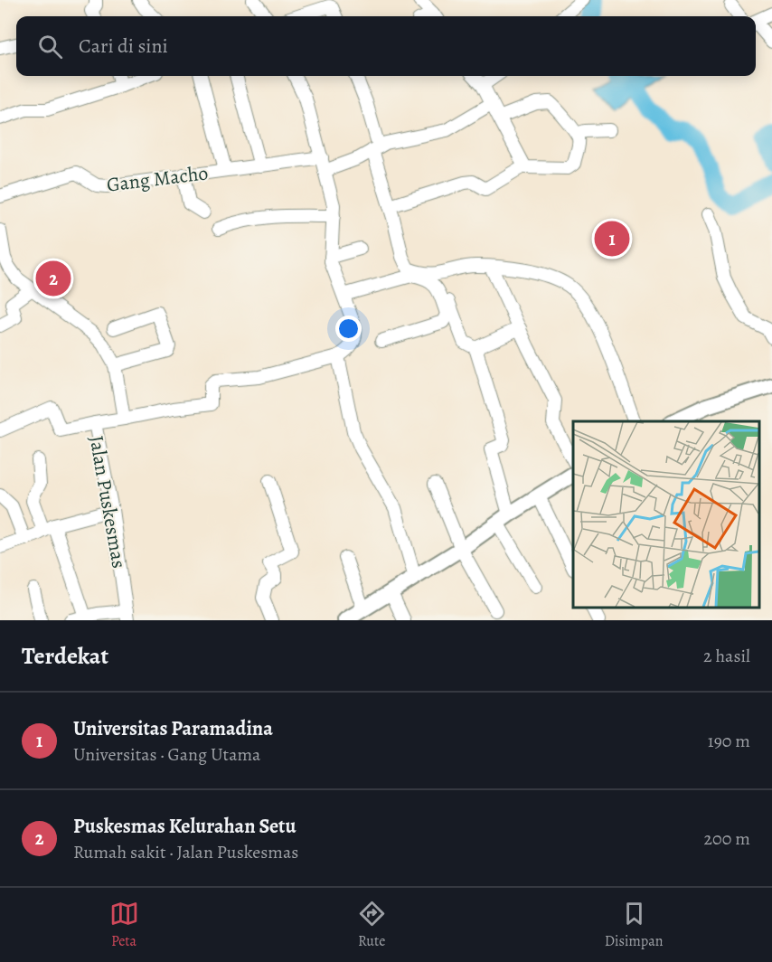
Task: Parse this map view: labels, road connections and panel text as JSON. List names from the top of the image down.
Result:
{
  "streets": {
    "street": ["Gang Macho", "Jalan Puskesmas"]
  },
  "page": {
    "search": "Cari di sini",
    "pins": ["1", "2"],
    "heading": ["Terdekat", "2 hasil"],
    "list": [
      {
        "mark": "1",
        "name": "Universitas Paramadina",
        "note": "Universitas · Gang Utama",
        "value": "190 m"
      },
      {
        "mark": "2",
        "name": "Puskesmas Kelurahan Setu",
        "note": "Rumah sakit · Jalan Puskesmas",
        "value": "200 m"
      }
    ],
    "nav": ["Peta", "Rute", "Disimpan"]
  }
}
